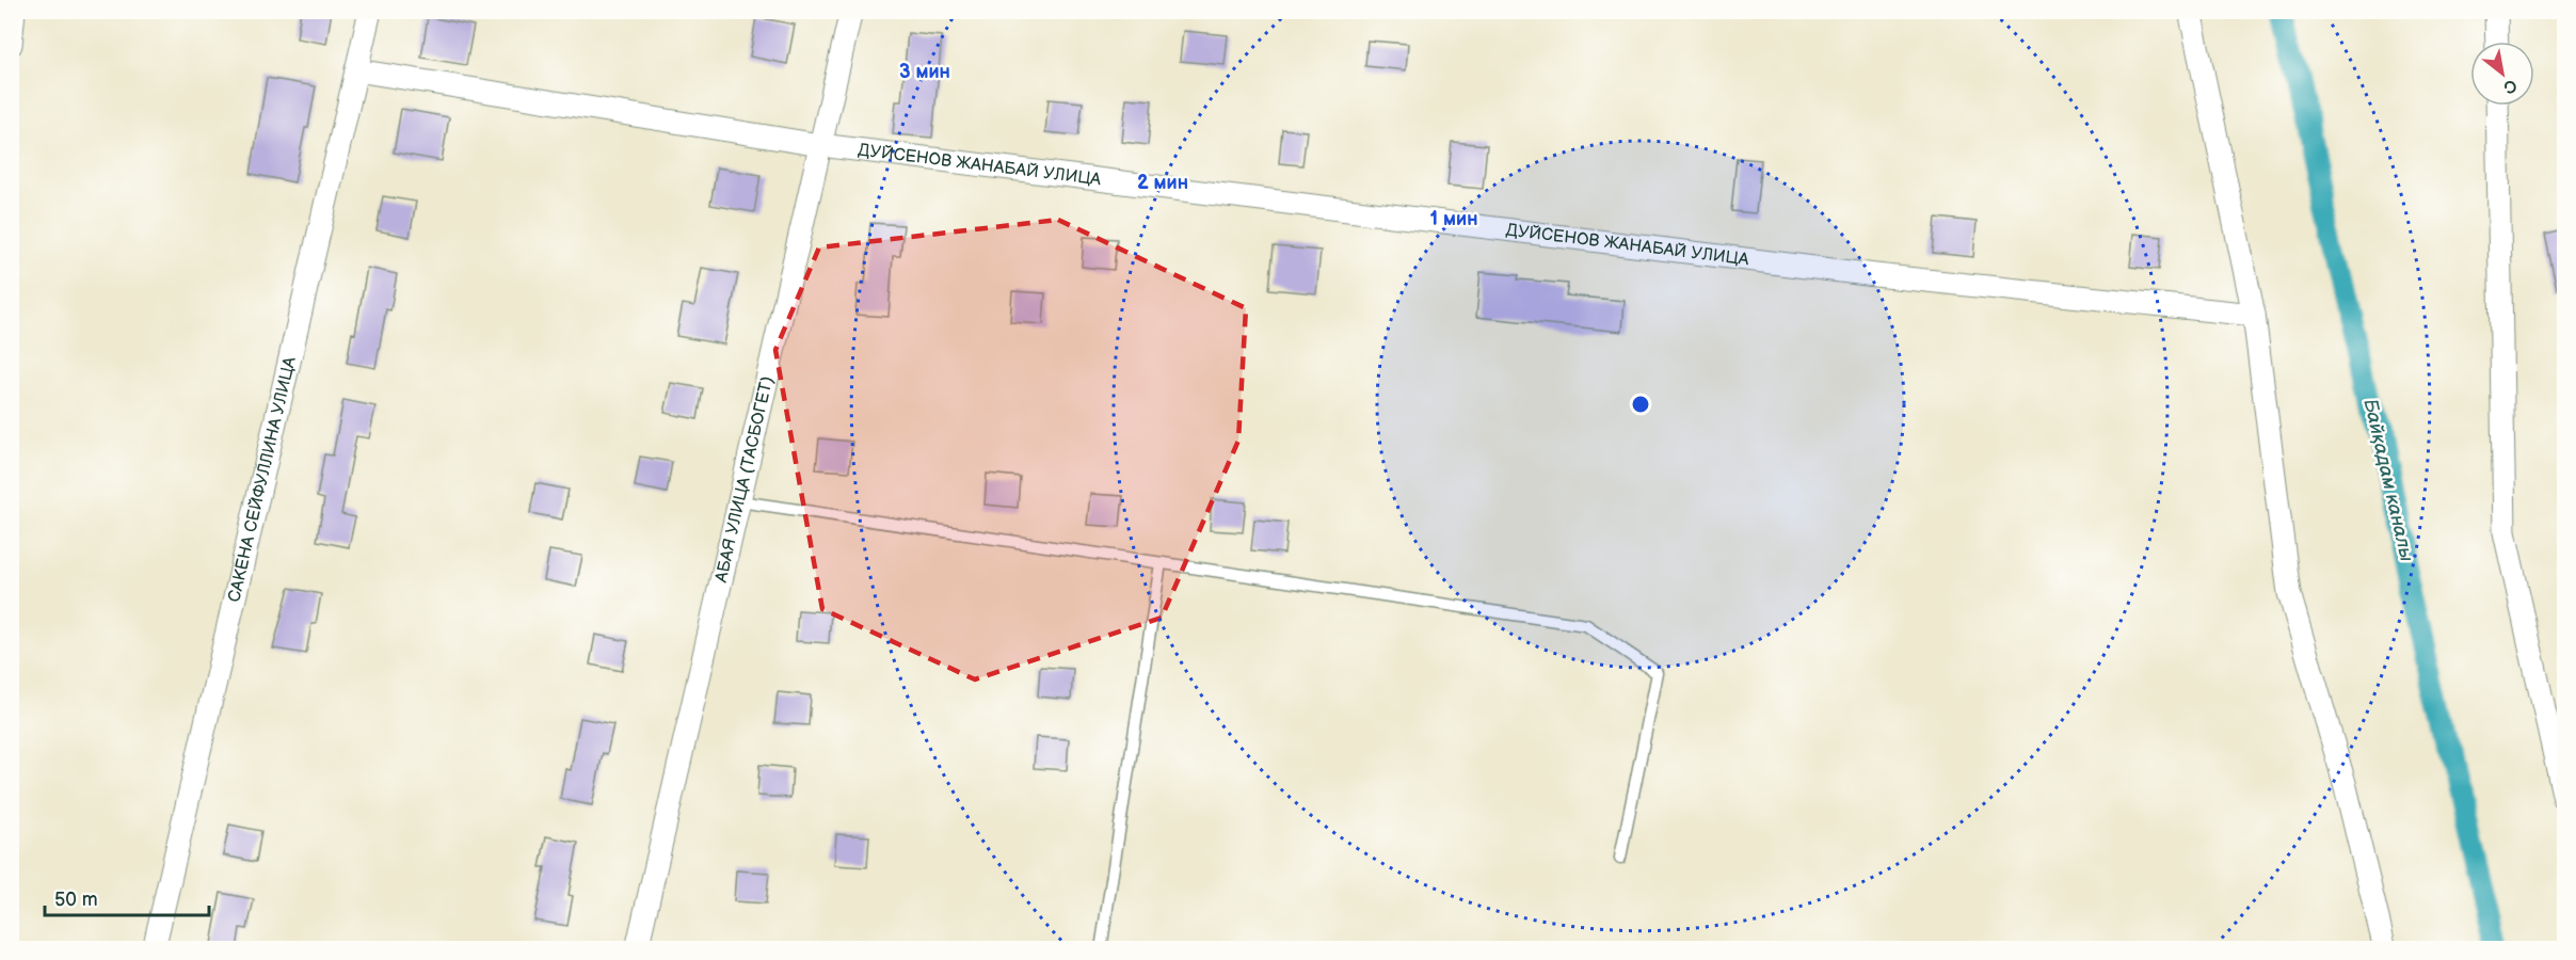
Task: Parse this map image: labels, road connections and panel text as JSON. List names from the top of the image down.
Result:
{
  "streets": {
    "street": ["ДУЙСЕНОВ ЖАНАБАЙ УЛИЦА", "САКЕНА СЕЙФУЛЛИНА УЛИЦА", "АБАЯ УЛИЦА (ТАСБОГЕТ)"]
  },
  "crossings": [
    ["ДУЙСЕНОВ ЖАНАБАЙ УЛИЦА", "САКЕНА СЕЙФУЛЛИНА УЛИЦА"],
    ["ДУЙСЕНОВ ЖАНАБАЙ УЛИЦА", "АБАЯ УЛИЦА (ТАСБОГЕТ)"]
  ],
  "water": ["Байқадам каналы"],
  "scale_bar": "50 m",
  "north": "bottom right",
  "rings": ["3 мин", "2 мин", "1 мин"]
}
